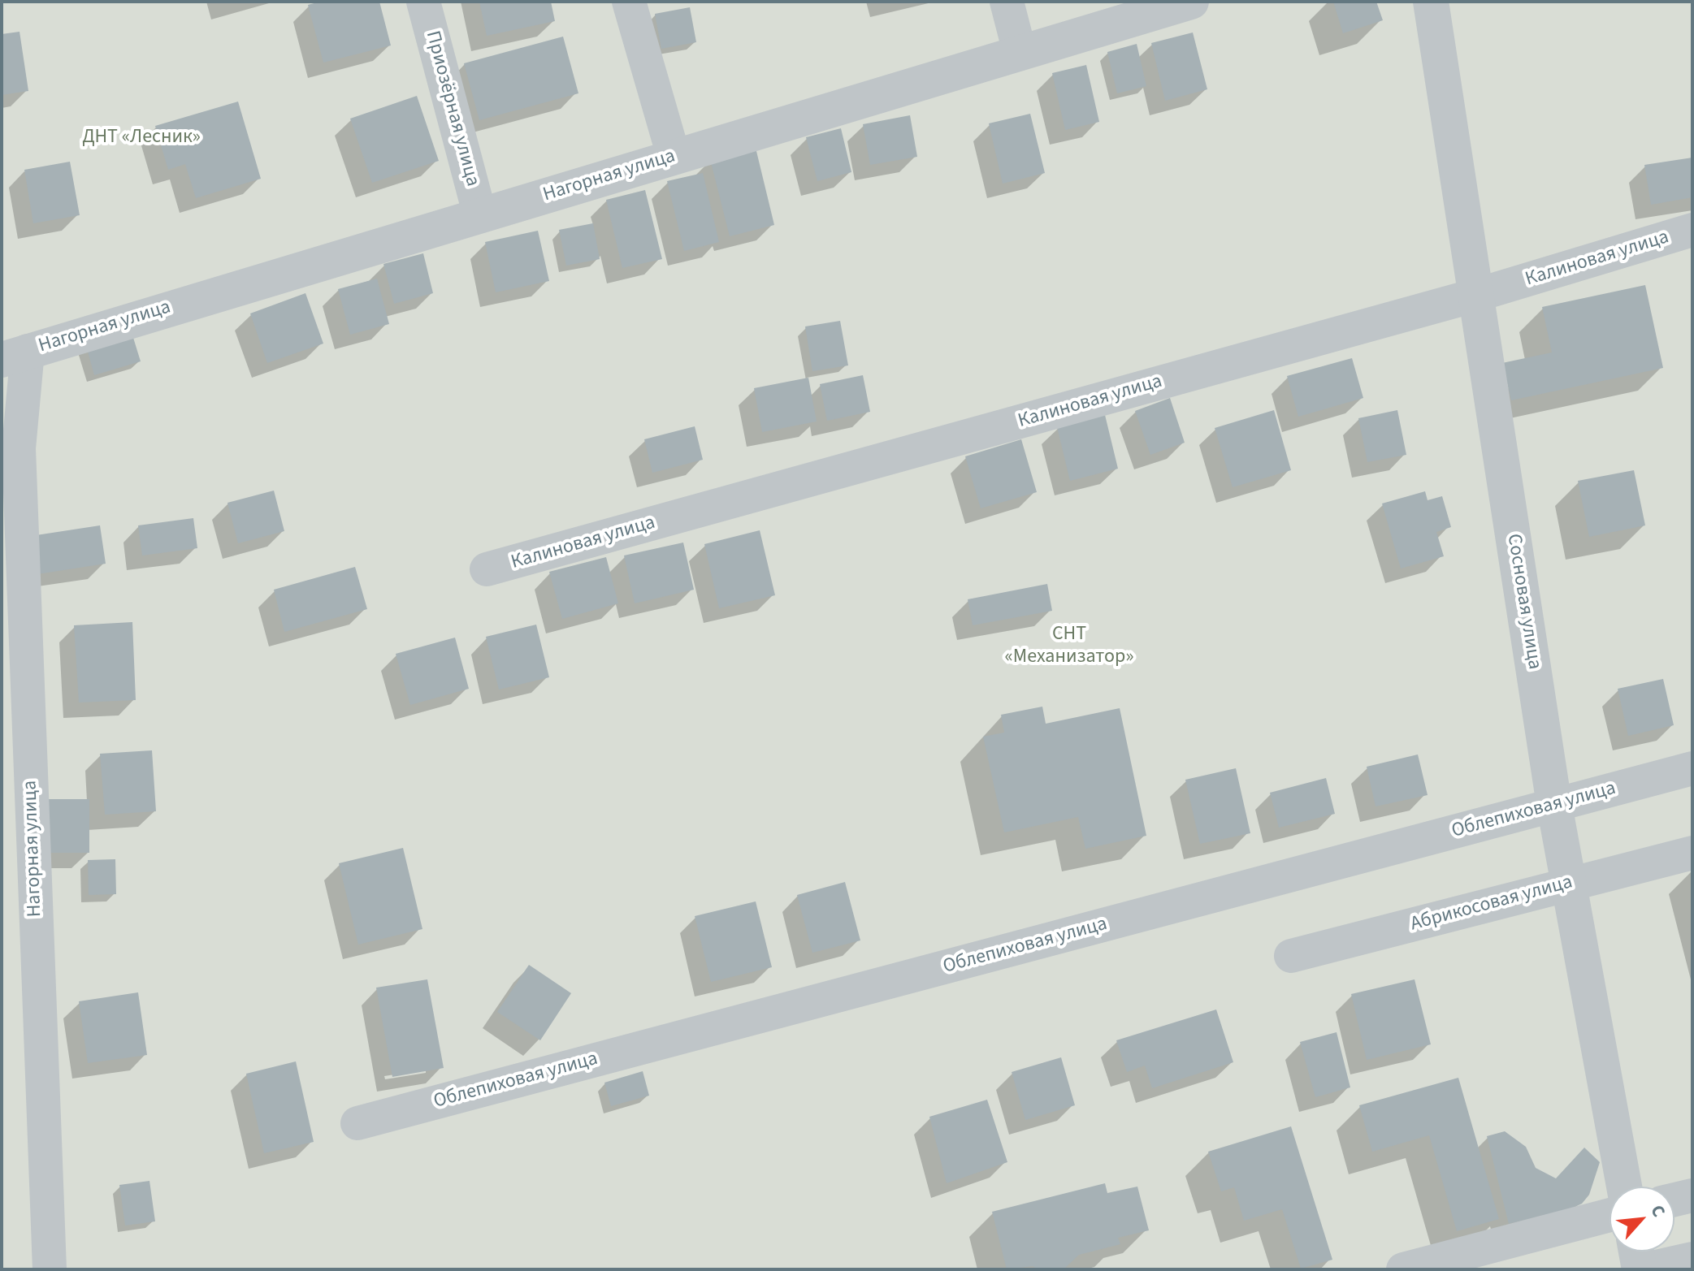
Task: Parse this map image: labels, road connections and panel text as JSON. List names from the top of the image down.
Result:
{
  "streets": {
    "street": [
      "Приозёрная улица",
      "Нагорная улица",
      "Калиновая улица",
      "Сосновая улица",
      "Облепиховая улица",
      "Абрикосовая улица"
    ]
  },
  "crossings": [
    ["Приозёрная улица", "Нагорная улица"],
    ["Калиновая улица", "Сосновая улица"],
    ["Сосновая улица", "Облепиховая улица"],
    ["Сосновая улица", "Абрикосовая улица"]
  ],
  "parks": ["ДНТ «Лесник»", "СНТ «Механизатор»"],
  "north": "top right"
}
